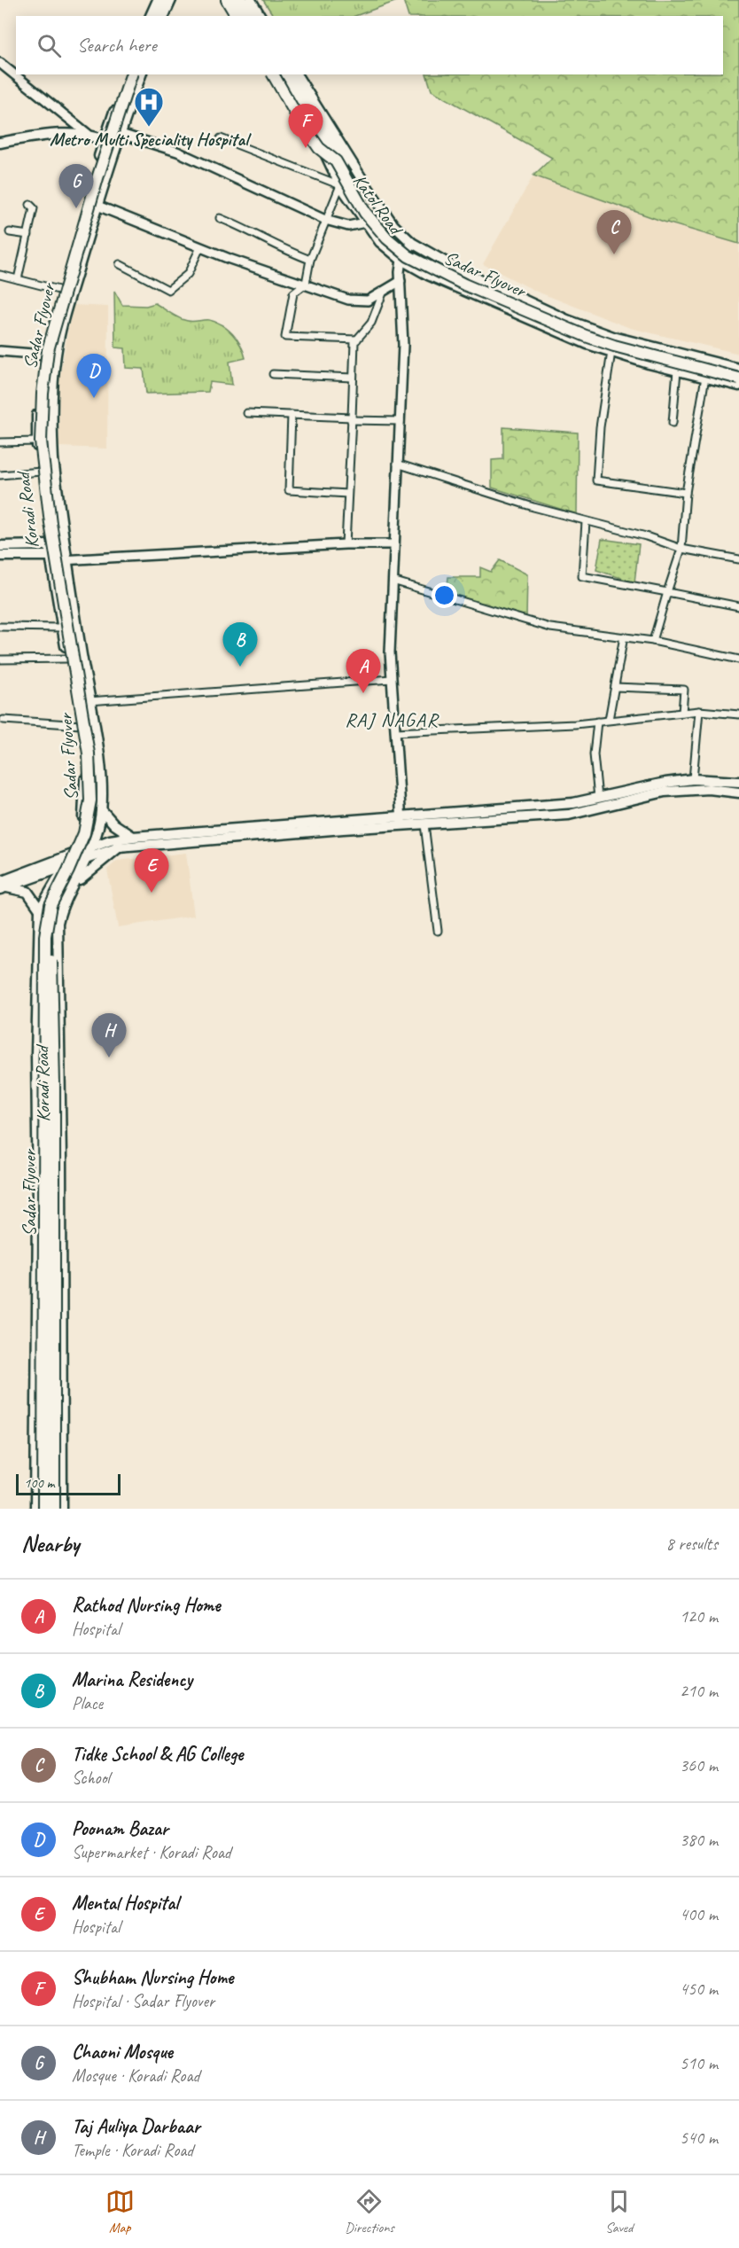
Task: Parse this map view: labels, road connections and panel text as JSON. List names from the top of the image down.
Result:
{
  "streets": {
    "highway": ["Sadar Flyover"],
    "main road": ["Katol Road", "Koradi Road"]
  },
  "districts": ["RAJ NAGAR"],
  "places": {
    "hospital": ["Metro Multi Speciality Hospital"]
  },
  "scale_bar": "100 m",
  "page": {
    "search": "Search here",
    "pins": [
      "F",
      "G",
      "C",
      "D",
      "B",
      "A",
      "E",
      "H"
    ],
    "scale": "100 m",
    "heading": ["Nearby", "8 results"],
    "list": [
      {
        "mark": "A",
        "name": "Rathod Nursing Home",
        "note": "Hospital",
        "value": "120 m"
      },
      {
        "mark": "B",
        "name": "Marina Residency",
        "note": "Place",
        "value": "210 m"
      },
      {
        "mark": "C",
        "name": "Tidke School & AG College",
        "note": "School",
        "value": "360 m"
      },
      {
        "mark": "D",
        "name": "Poonam Bazar",
        "note": "Supermarket · Koradi Road",
        "value": "380 m"
      },
      {
        "mark": "E",
        "name": "Mental Hospital",
        "note": "Hospital",
        "value": "400 m"
      },
      {
        "mark": "F",
        "name": "Shubham Nursing Home",
        "note": "Hospital · Sadar Flyover",
        "value": "450 m"
      },
      {
        "mark": "G",
        "name": "Chaoni Mosque",
        "note": "Mosque · Koradi Road",
        "value": "510 m"
      },
      {
        "mark": "H",
        "name": "Taj Auliya Darbaar",
        "note": "Temple · Koradi Road",
        "value": "540 m"
      }
    ],
    "nav": ["Map", "Directions", "Saved"]
  }
}
